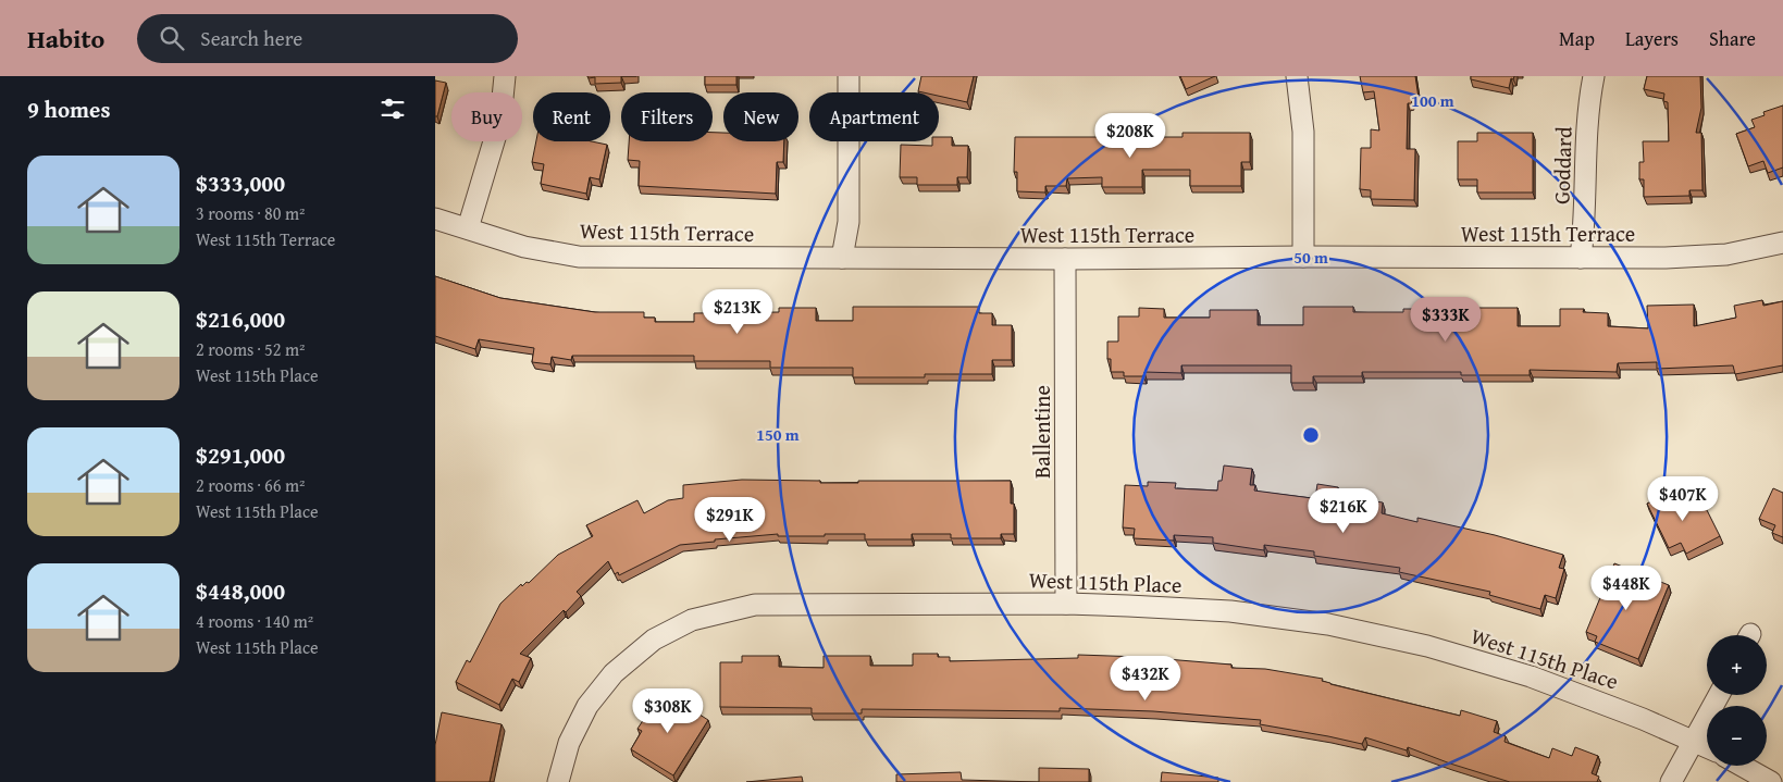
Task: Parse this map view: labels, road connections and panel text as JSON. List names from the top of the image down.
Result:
{
  "streets": {
    "street": [
      "Goddard",
      "West 115th Terrace",
      "Ballentine",
      "West 115th Place"
    ]
  },
  "crossings": [
    ["Goddard", "West 115th Terrace"],
    ["West 115th Terrace", "Ballentine"],
    ["Ballentine", "West 115th Place"]
  ],
  "page": {
    "header": "Habito",
    "search": "Search here",
    "nav": ["Map", "Layers", "Share"],
    "heading": "9 homes",
    "chip": [
      "Buy",
      "Rent",
      "Filters",
      "New",
      "Apartment"
    ],
    "price": [
      "$208K",
      "$213K",
      "$333K",
      "$407K",
      "$216K",
      "$291K",
      "$448K",
      "$432K",
      "$308K"
    ],
    "list": [
      {
        "name": "$333,000",
        "note": "3 rooms · 80 m² · West 115th Terrace"
      },
      {
        "name": "$216,000",
        "note": "2 rooms · 52 m² · West 115th Place"
      },
      {
        "name": "$291,000",
        "note": "2 rooms · 66 m² · West 115th Place"
      },
      {
        "name": "$448,000",
        "note": "4 rooms · 140 m² · West 115th Place"
      }
    ],
    "map_buttons": ["+", "−"]
  },
  "rings": ["100 m", "50 m", "150 m"]
}
